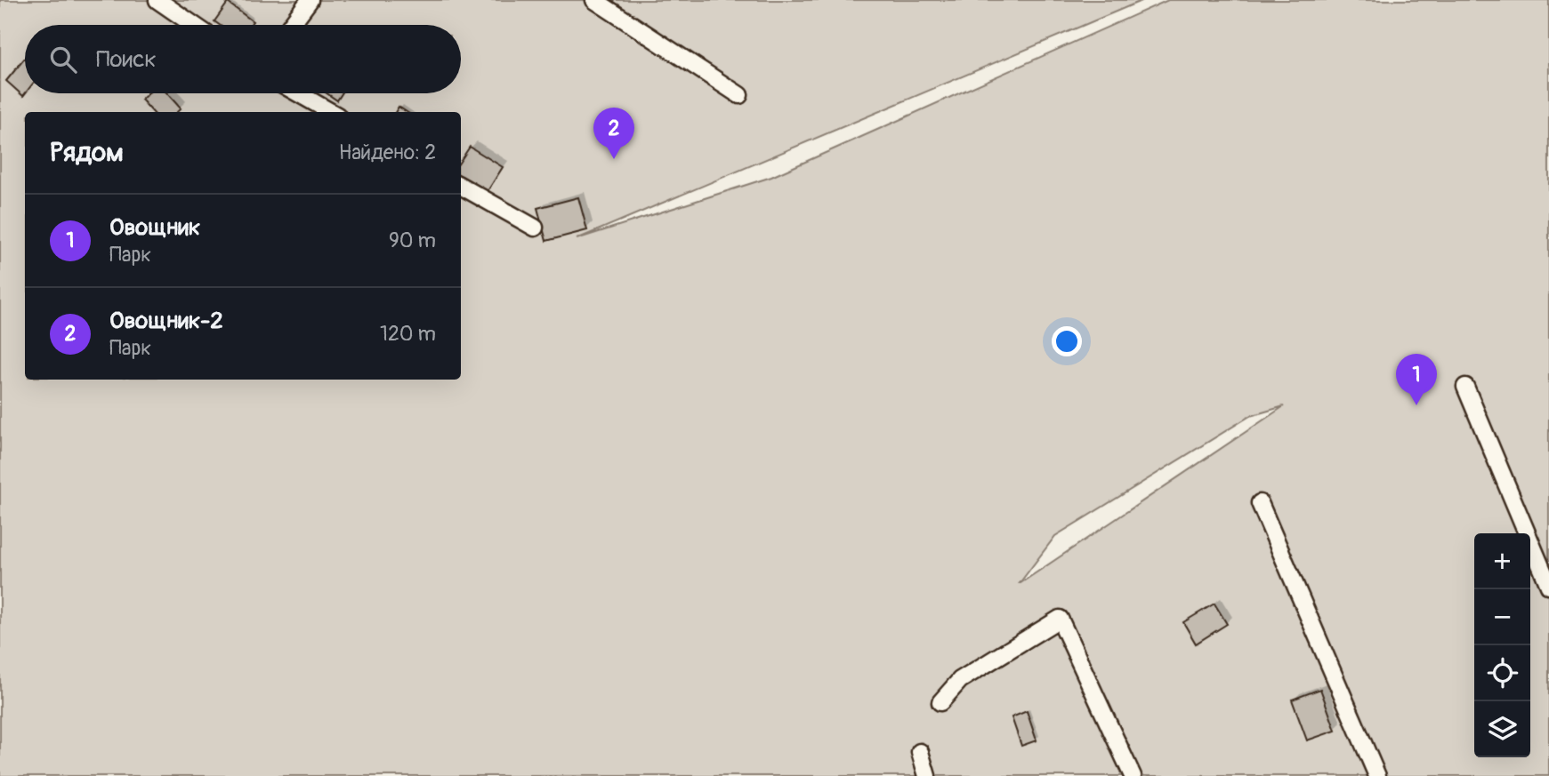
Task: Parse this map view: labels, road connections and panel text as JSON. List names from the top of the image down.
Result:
{
  "page": {
    "search": "Поиск",
    "pins": ["2", "1"],
    "heading": ["Рядом", "Найдено: 2"],
    "list": [
      {
        "mark": "1",
        "name": "Овощник",
        "note": "Парк",
        "value": "90 m"
      },
      {
        "mark": "2",
        "name": "Овощник-2",
        "note": "Парк",
        "value": "120 m"
      }
    ],
    "map_buttons": ["+", "−"]
  }
}
